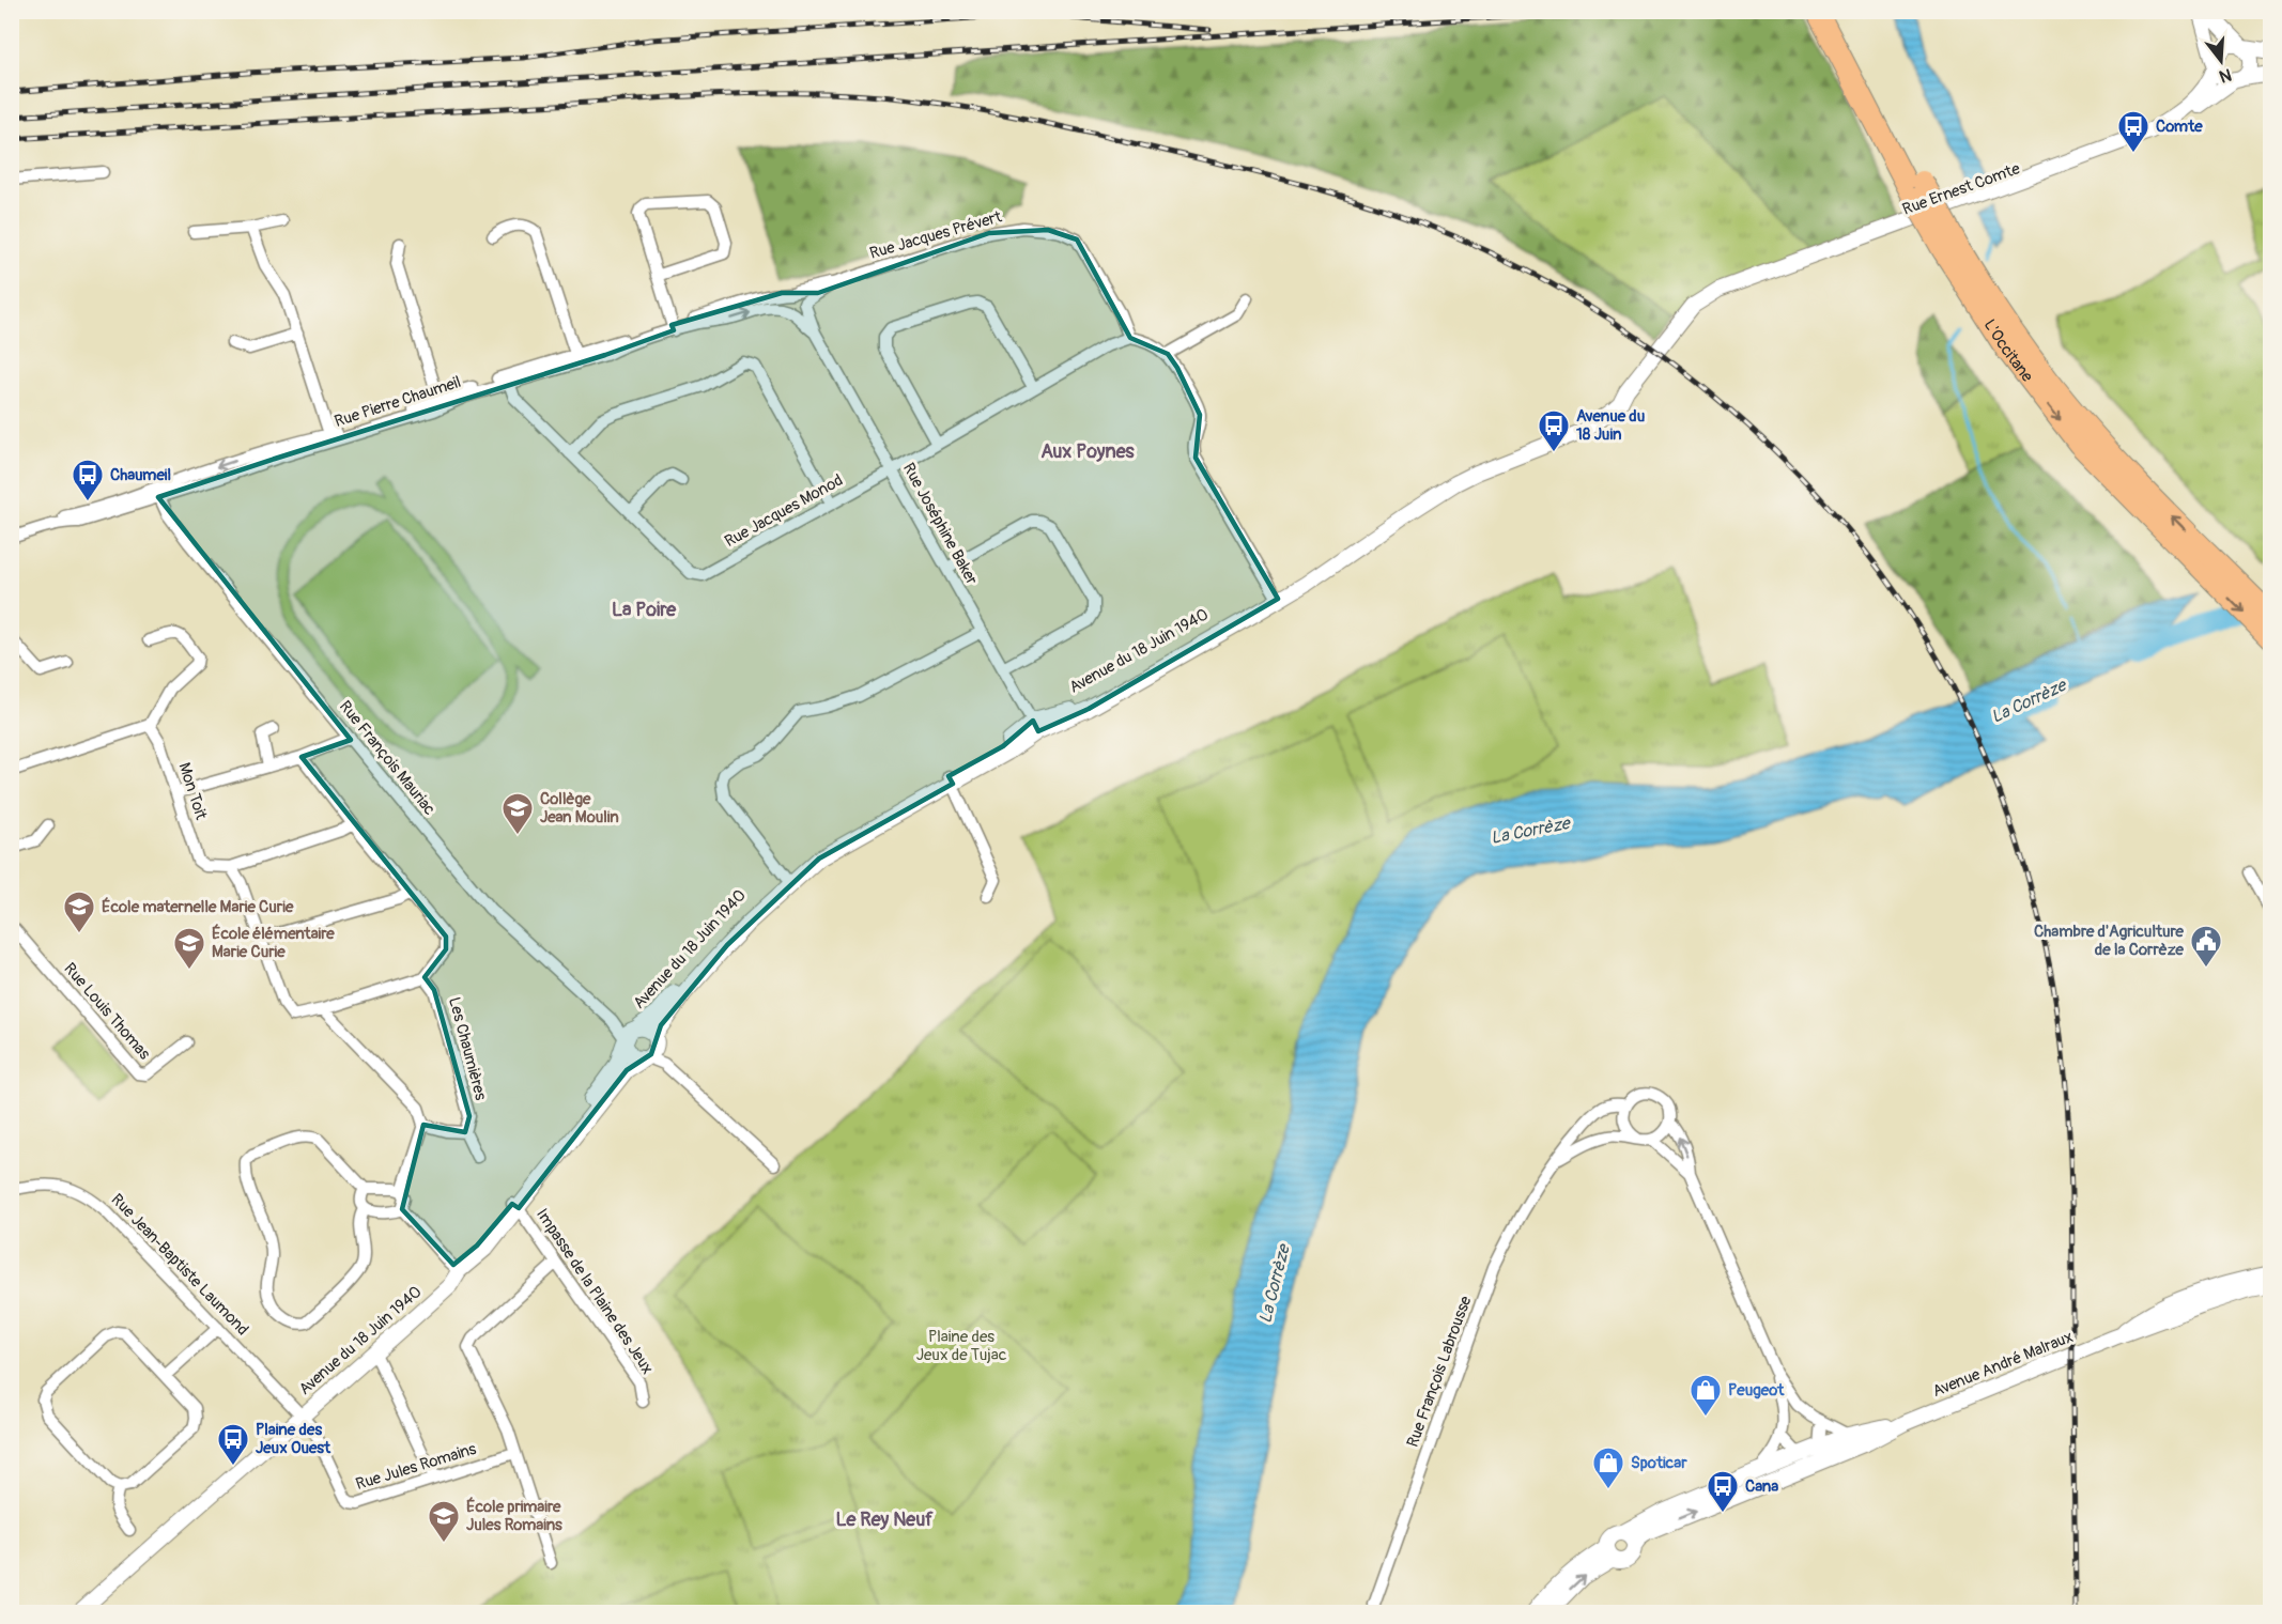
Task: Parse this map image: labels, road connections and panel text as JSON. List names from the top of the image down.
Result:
{
  "streets": {
    "highway": ["L'Occitane"],
    "street": [
      "Rue Ernest Comte",
      "Rue Jacques Prévert",
      "Rue Pierre Chaumeil",
      "Rue Jacques Monod",
      "Rue Joséphine Baker",
      "Avenue du 18 Juin 1940",
      "Rue François Mauriac",
      "Mon Toit",
      "Rue Louis Thomas",
      "Les Chaumières",
      "Rue Jean-Baptiste Laumond",
      "Impasse de la Plaine des Jeux",
      "Avenue André Malraux",
      "Rue François Labrousse",
      "Rue Jules Romains"
    ]
  },
  "crossings": [
    ["Rue Ernest Comte", "Avenue du 18 Juin 1940"],
    ["Rue Jacques Prévert", "Rue Pierre Chaumeil"],
    ["Rue Jacques Prévert", "Rue Jacques Monod"],
    ["Rue Jacques Prévert", "Rue Joséphine Baker"],
    ["Rue Pierre Chaumeil", "Rue Jacques Monod"],
    ["Rue Pierre Chaumeil", "Rue Joséphine Baker"],
    ["Rue Pierre Chaumeil", "Rue François Mauriac"],
    ["Rue Jacques Monod", "Rue Joséphine Baker"],
    ["Rue Joséphine Baker", "Avenue du 18 Juin 1940"],
    ["Avenue du 18 Juin 1940", "Rue François Mauriac"],
    ["Avenue du 18 Juin 1940", "Rue Jean-Baptiste Laumond"],
    ["Avenue du 18 Juin 1940", "Impasse de la Plaine des Jeux"],
    ["Avenue du 18 Juin 1940", "Rue Jules Romains"],
    ["Rue Jean-Baptiste Laumond", "Rue Jules Romains"],
    ["Avenue André Malraux", "Rue François Labrousse"]
  ],
  "districts": ["Aux Poynes", "La Poire", "Le Rey Neuf"],
  "water": ["La Corrèze"],
  "parks": ["Plaine des Jeux de Tujac"],
  "places": {
    "bus stop": [
      "Comte",
      "Avenue du 18 Juin",
      "Chaumeil",
      "Plaine des Jeux Ouest",
      "Cana"
    ],
    "school or university": [
      "Collège Jean Moulin",
      "École maternelle Marie Curie",
      "École élémentaire Marie Curie",
      "École primaire Jules Romains"
    ],
    "public building": ["Chambre d'Agriculture de la Corrèze"],
    "shop": ["Peugeot", "Spoticar"]
  },
  "north": "bottom"
}
